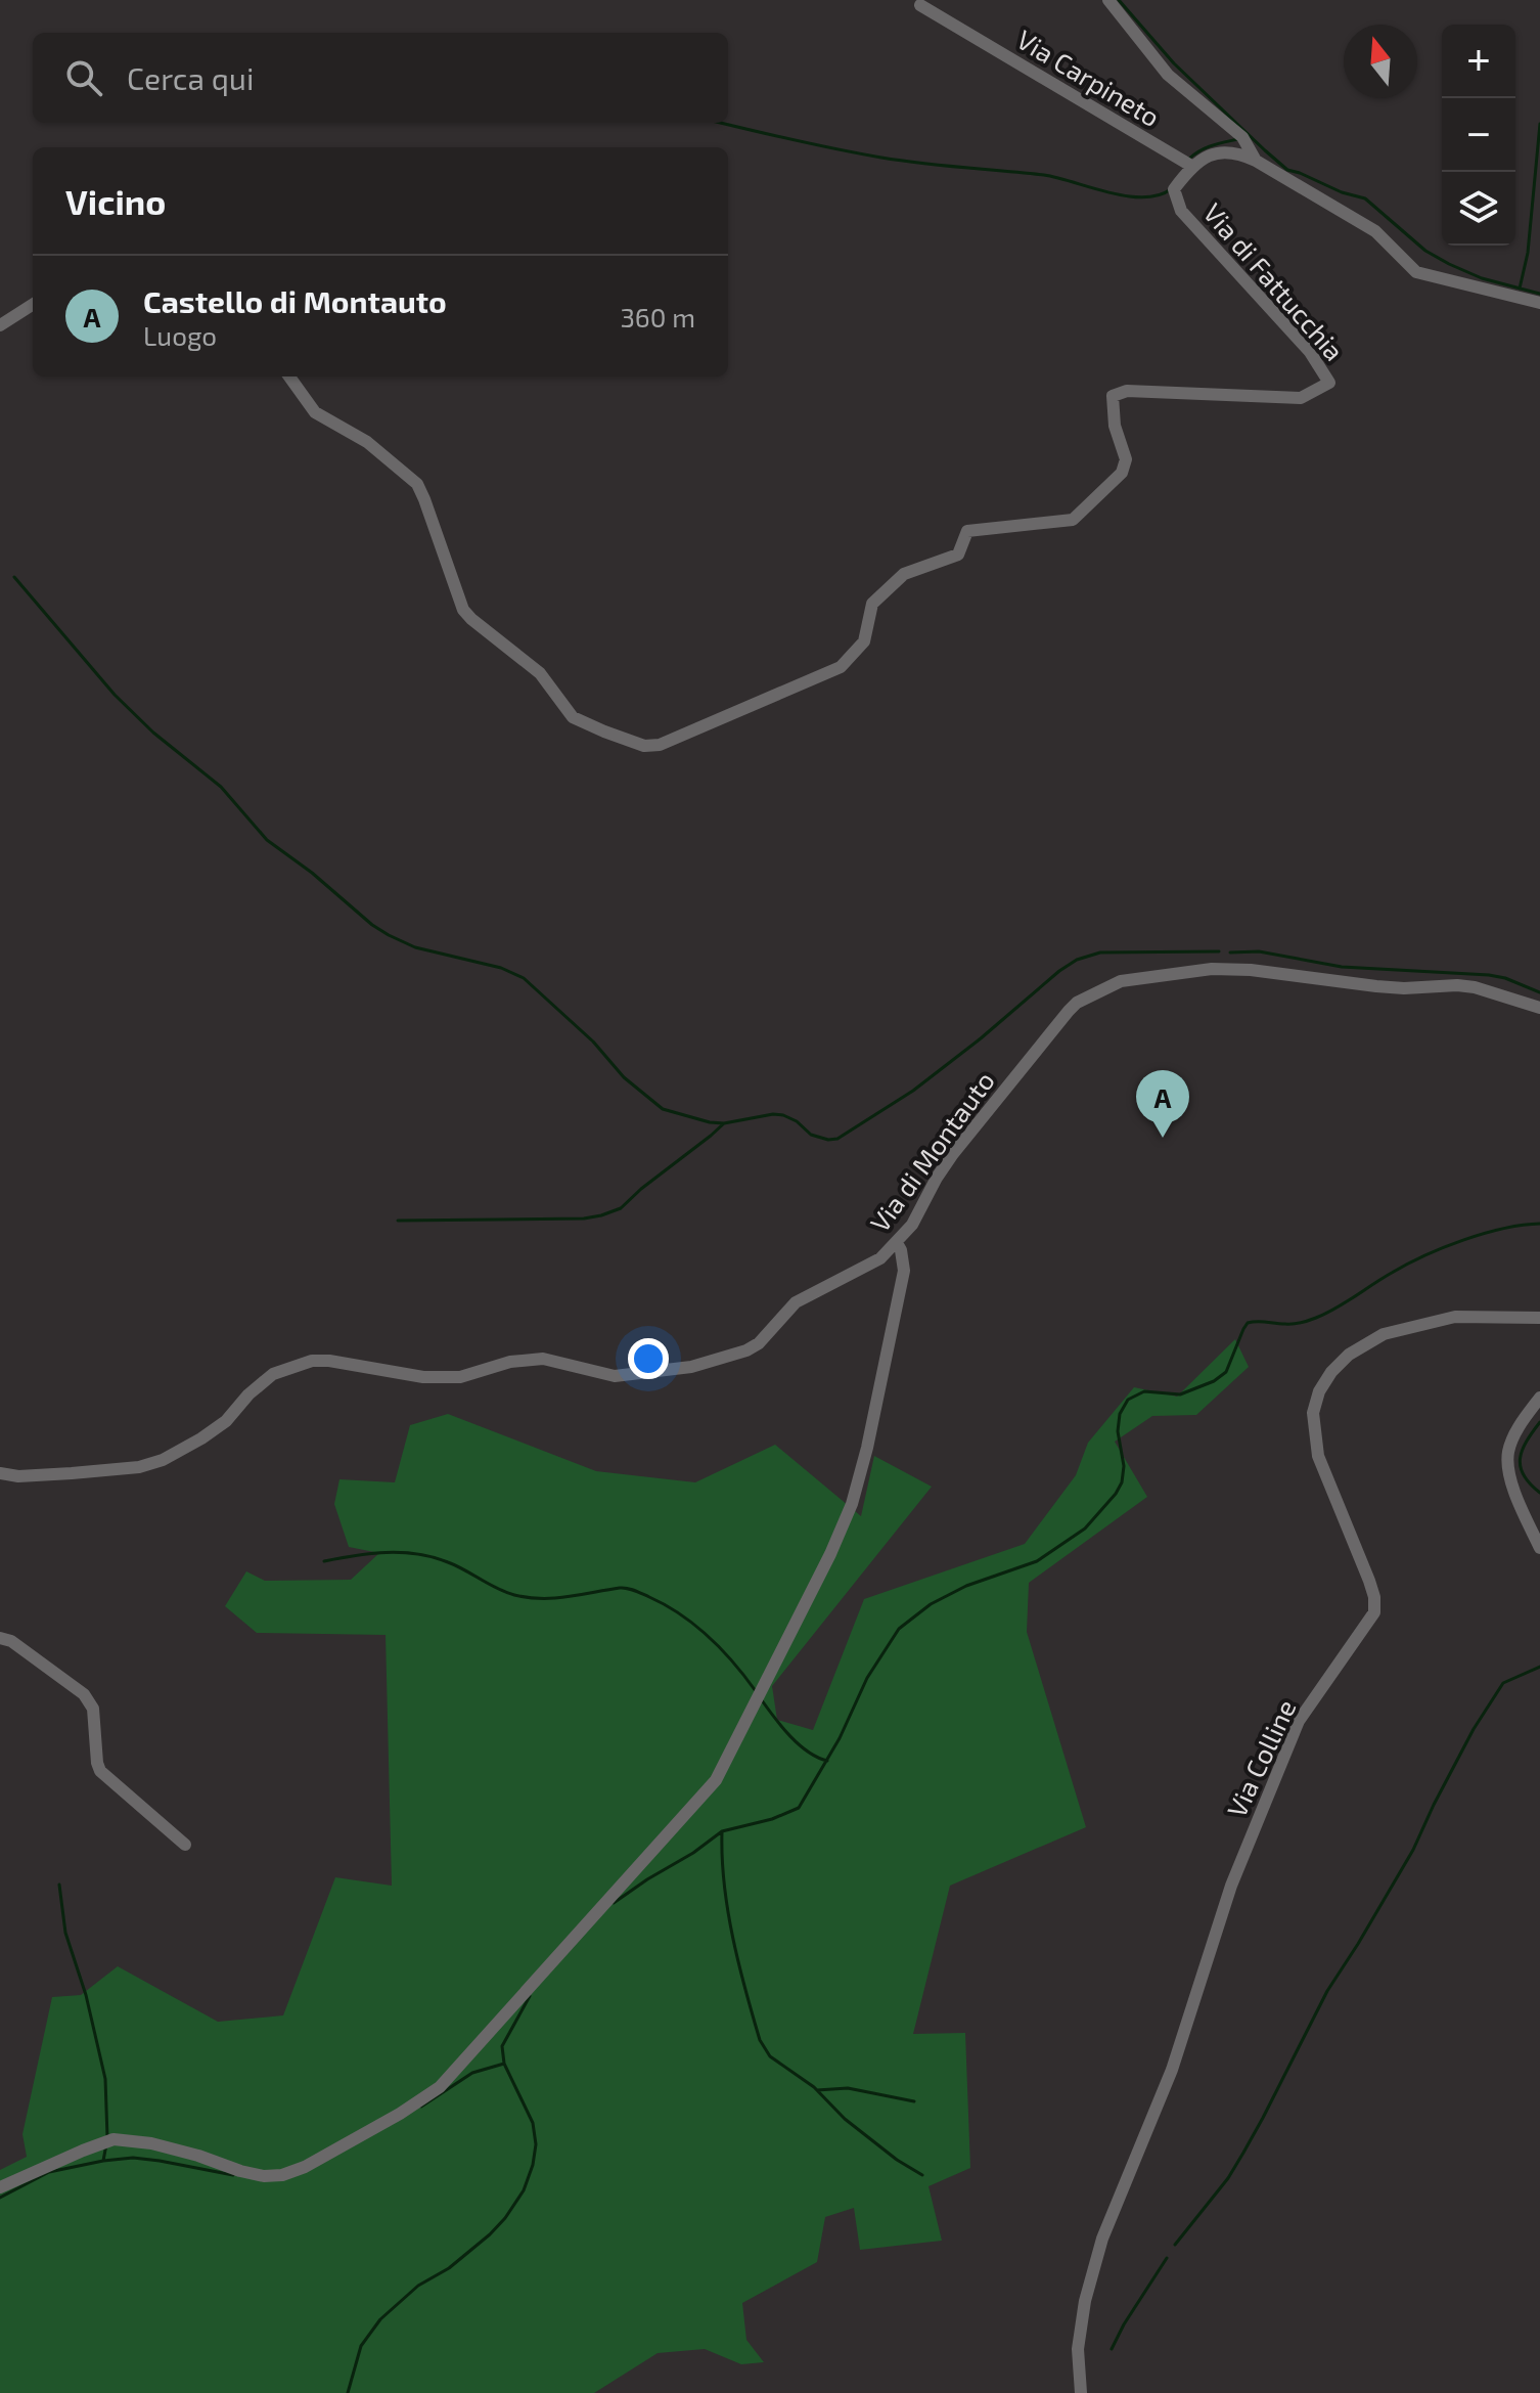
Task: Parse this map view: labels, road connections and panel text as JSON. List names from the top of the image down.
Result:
{
  "streets": {
    "street": [
      "Via Carpineto",
      "Via di Fattucchia",
      "Via di Montauto",
      "Via Colline"
    ]
  },
  "crossings": [
    ["Via Carpineto", "Via di Fattucchia"]
  ],
  "north": "top",
  "page": {
    "map_buttons": ["+", "−"],
    "search": "Cerca qui",
    "heading": "Vicino",
    "list": [
      {
        "mark": "A",
        "name": "Castello di Montauto",
        "note": "Luogo",
        "value": "360 m"
      }
    ],
    "pins": "A"
  }
}
